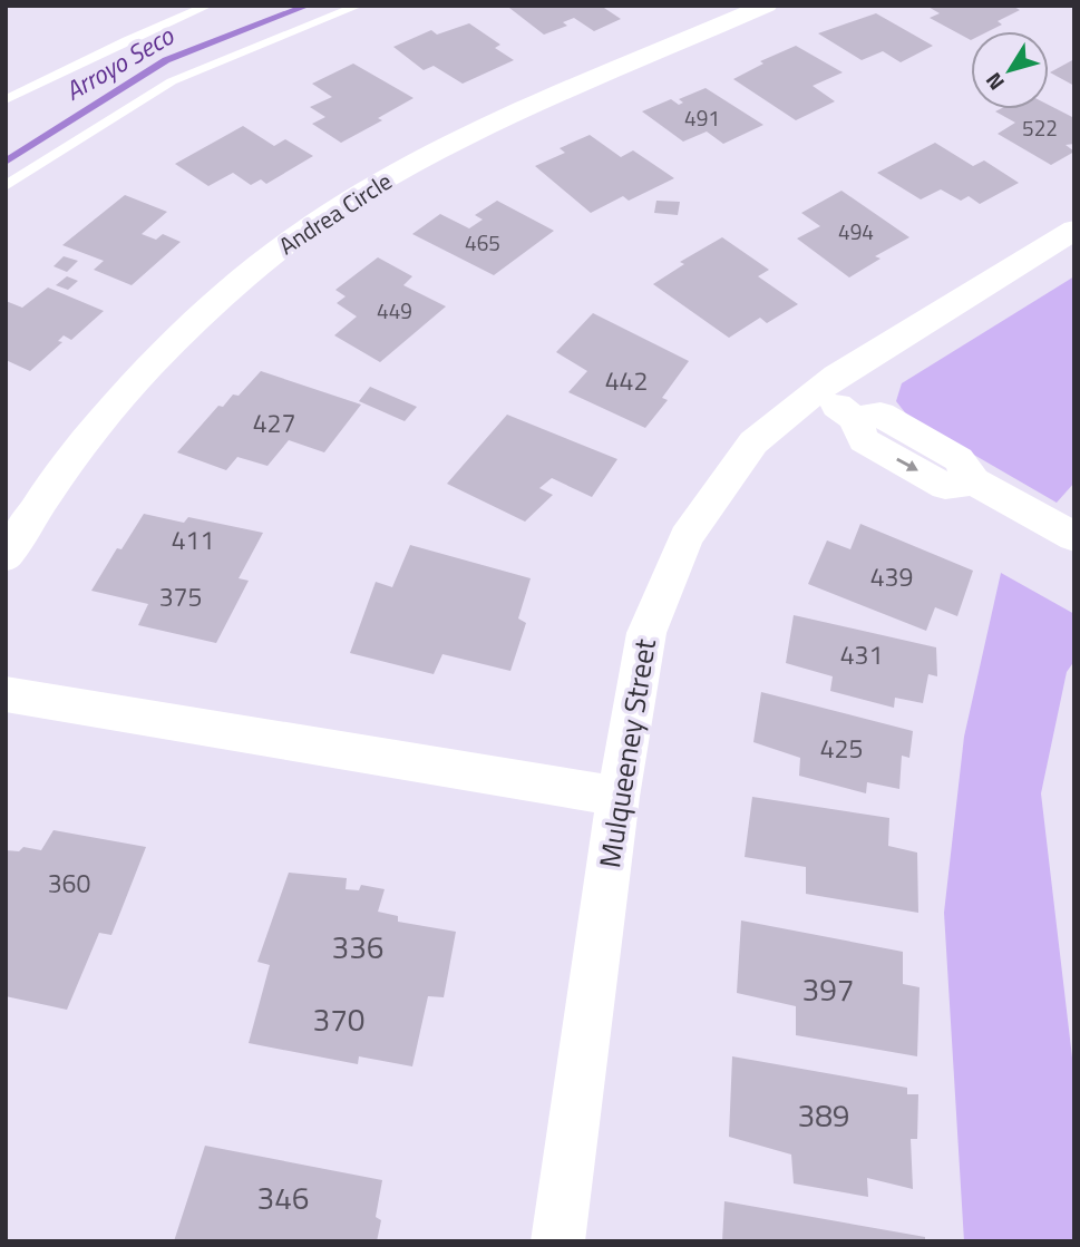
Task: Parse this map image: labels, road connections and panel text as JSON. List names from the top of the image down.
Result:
{
  "streets": {
    "street": ["Andrea Circle", "Mulqueeney Street"]
  },
  "water": ["Arroyo Seco"],
  "house_numbers": [
    "491",
    "522",
    "494",
    "465",
    "449",
    "442",
    "427",
    "411",
    "439",
    "375",
    "431",
    "425",
    "360",
    "336",
    "397",
    "370",
    "389",
    "346"
  ],
  "north": "bottom left"
}
